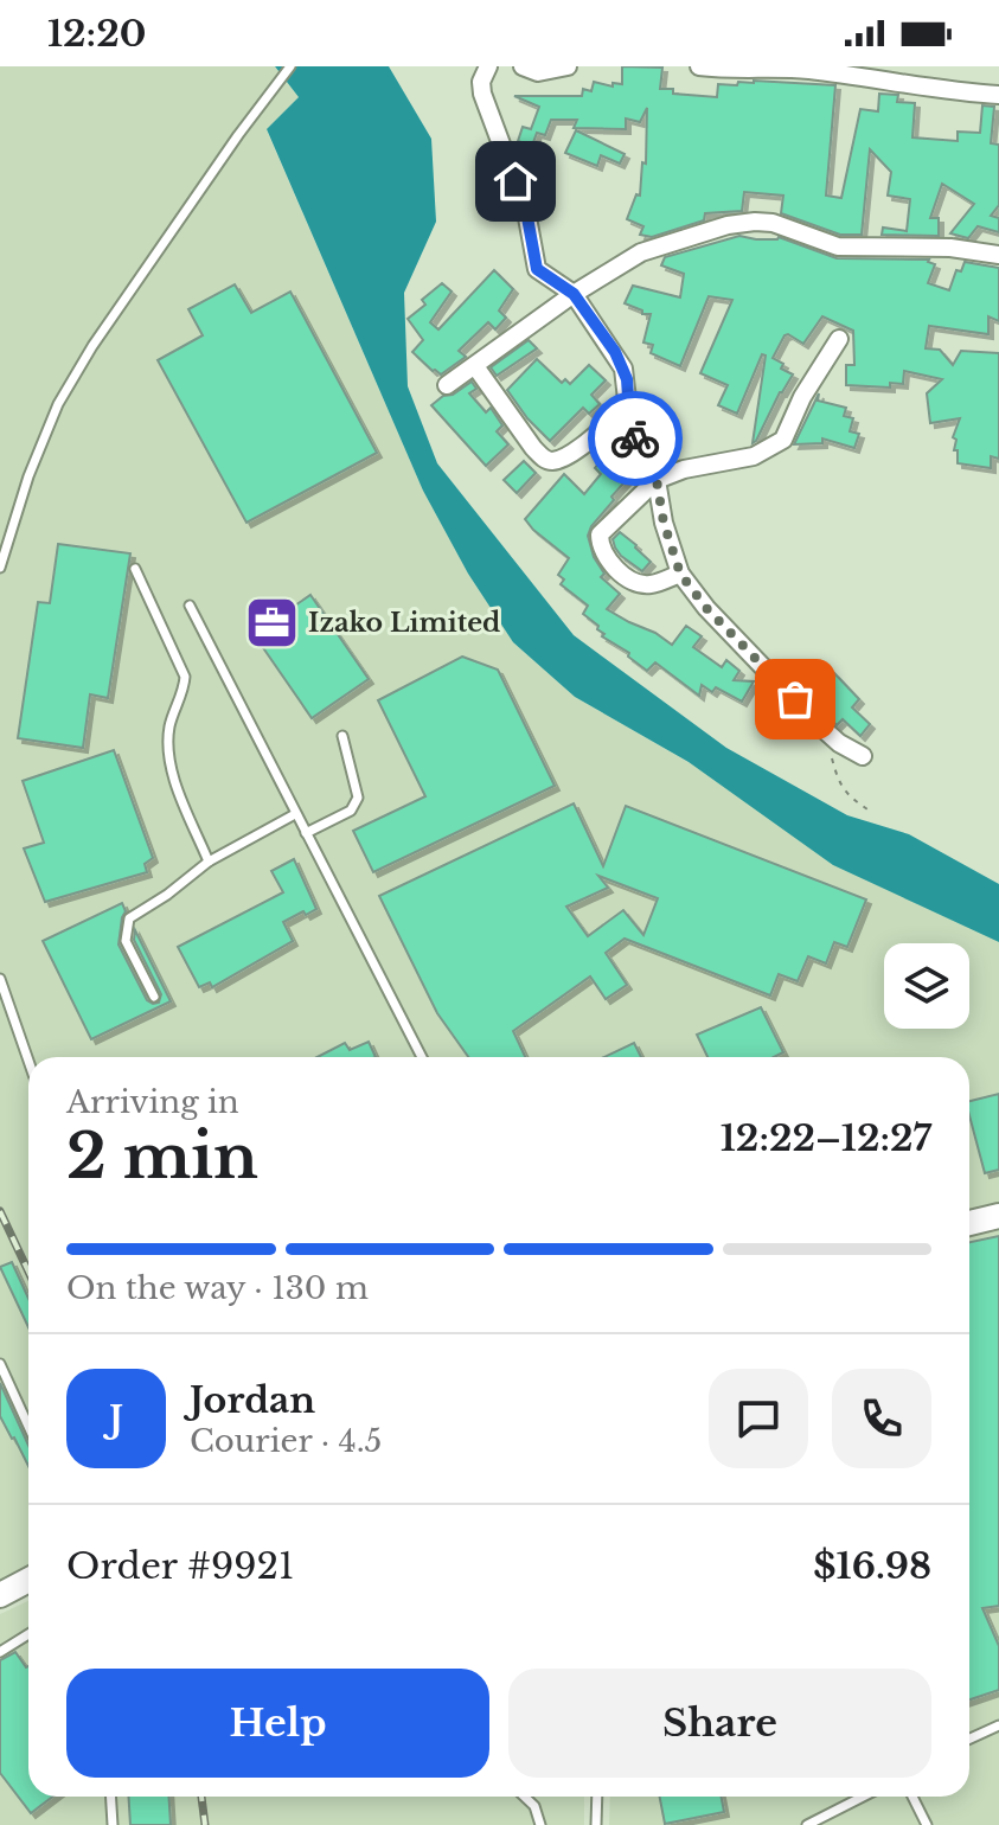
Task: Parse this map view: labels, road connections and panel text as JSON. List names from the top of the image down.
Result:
{
  "places": {
    "office": ["Izako Limited"]
  },
  "page": {
    "status": "12:20",
    "heading": ["2 min", "Arriving in", "12:22–12:27"],
    "panel": [
      "Jordan",
      "Courier · 4.5",
      "Order #9921",
      "$16.98"
    ],
    "bar": "On the way · 130 m",
    "round": "J",
    "buttons": ["Help", "Share"]
  }
}
